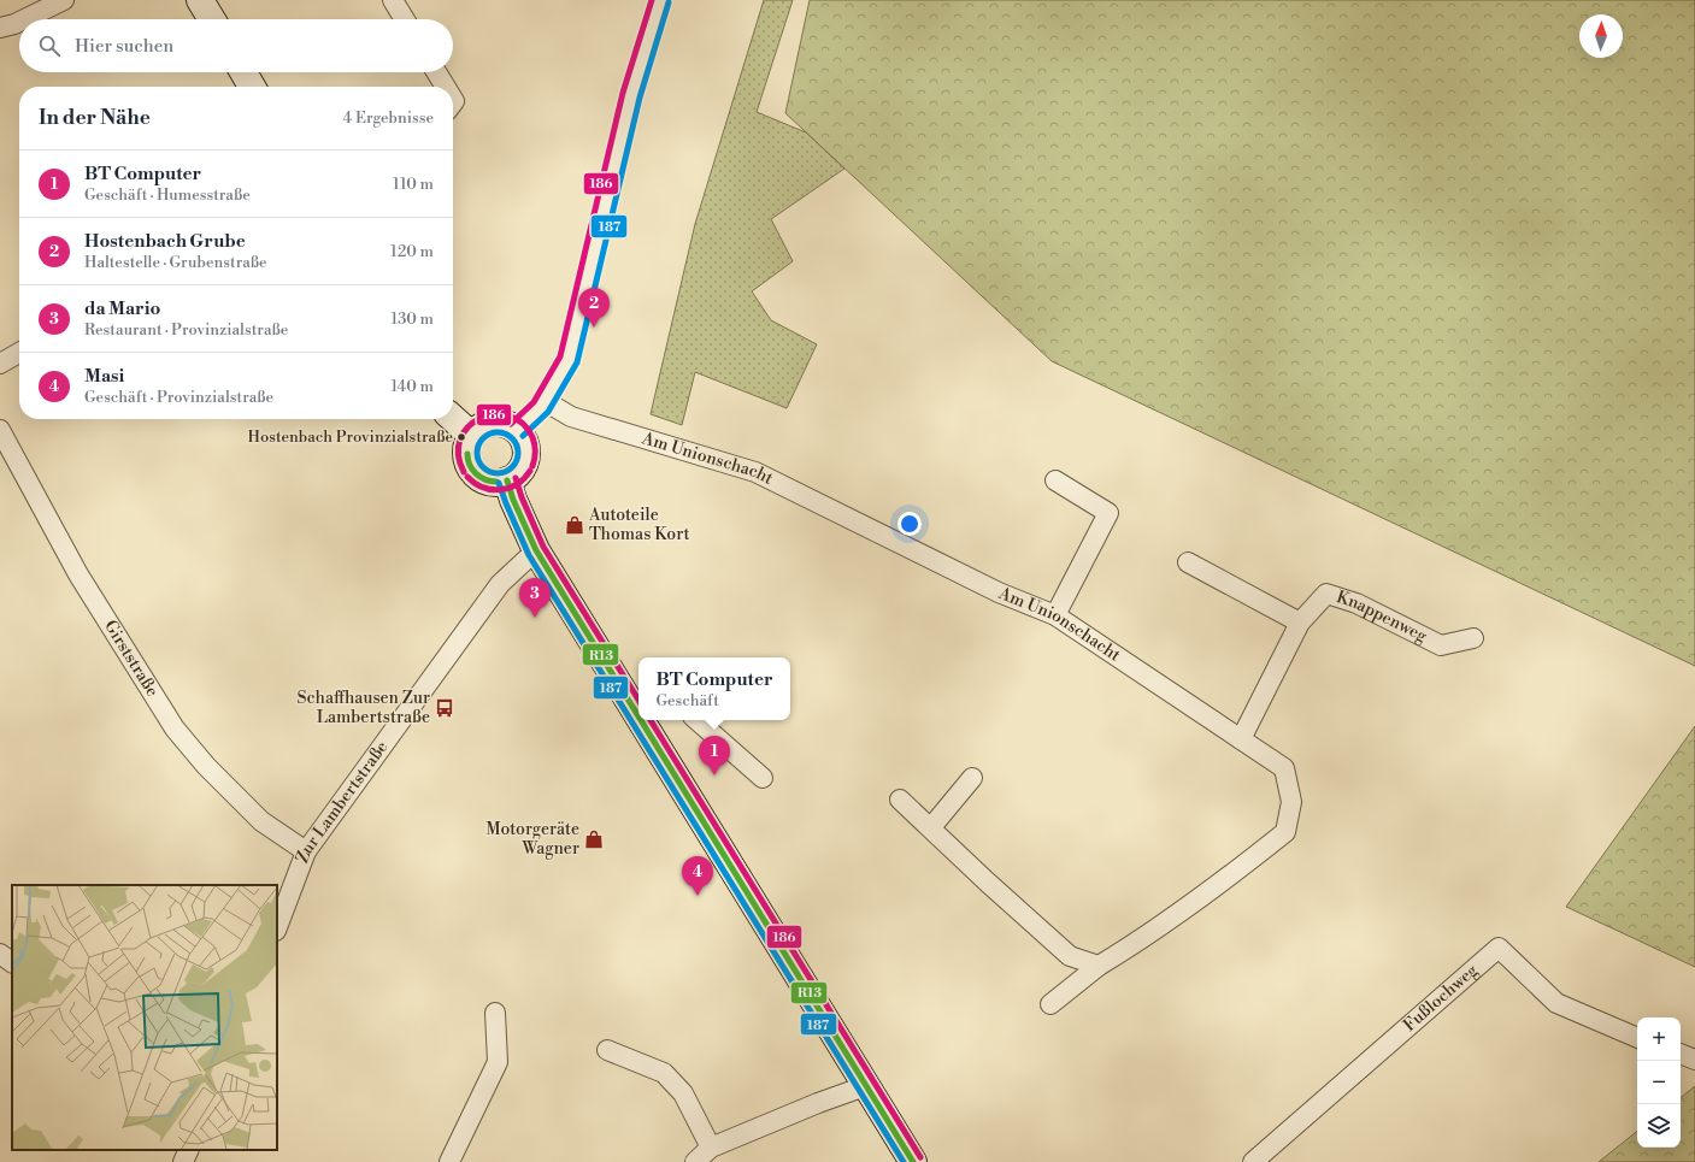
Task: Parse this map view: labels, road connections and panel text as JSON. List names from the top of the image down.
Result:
{
  "streets": {
    "street": [
      "Am Unionschacht",
      "Knappenweg",
      "Girststraße",
      "Zur Lambertstraße",
      "Fußlochweg"
    ]
  },
  "crossings": [
    ["Am Unionschacht", "Knappenweg"],
    ["Girststraße", "Zur Lambertstraße"]
  ],
  "places": {
    "other": ["Hostenbach Provinzialstraße"],
    "shop": ["Autoteile Thomas Kort", "Motorgeräte Wagner"],
    "bus stop": ["Schaffhausen Zur Lambertstraße"]
  },
  "lines": ["transit line 186", "transit line 187", "transit line R13"],
  "north": "top",
  "page": {
    "search": "Hier suchen",
    "heading": ["In der Nähe", "4 Ergebnisse"],
    "list": [
      {
        "mark": "1",
        "name": "BT Computer",
        "note": "Geschäft · Humesstraße",
        "value": "110 m"
      },
      {
        "mark": "2",
        "name": "Hostenbach Grube",
        "note": "Haltestelle · Grubenstraße",
        "value": "120 m"
      },
      {
        "mark": "3",
        "name": "da Mario",
        "note": "Restaurant · Provinzialstraße",
        "value": "130 m"
      },
      {
        "mark": "4",
        "name": "Masi",
        "note": "Geschäft · Provinzialstraße",
        "value": "140 m"
      }
    ],
    "pins": [
      "2",
      "3",
      "1",
      "4"
    ],
    "popup": ["BT Computer", "Geschäft"],
    "map_buttons": ["+", "−"]
  }
}
